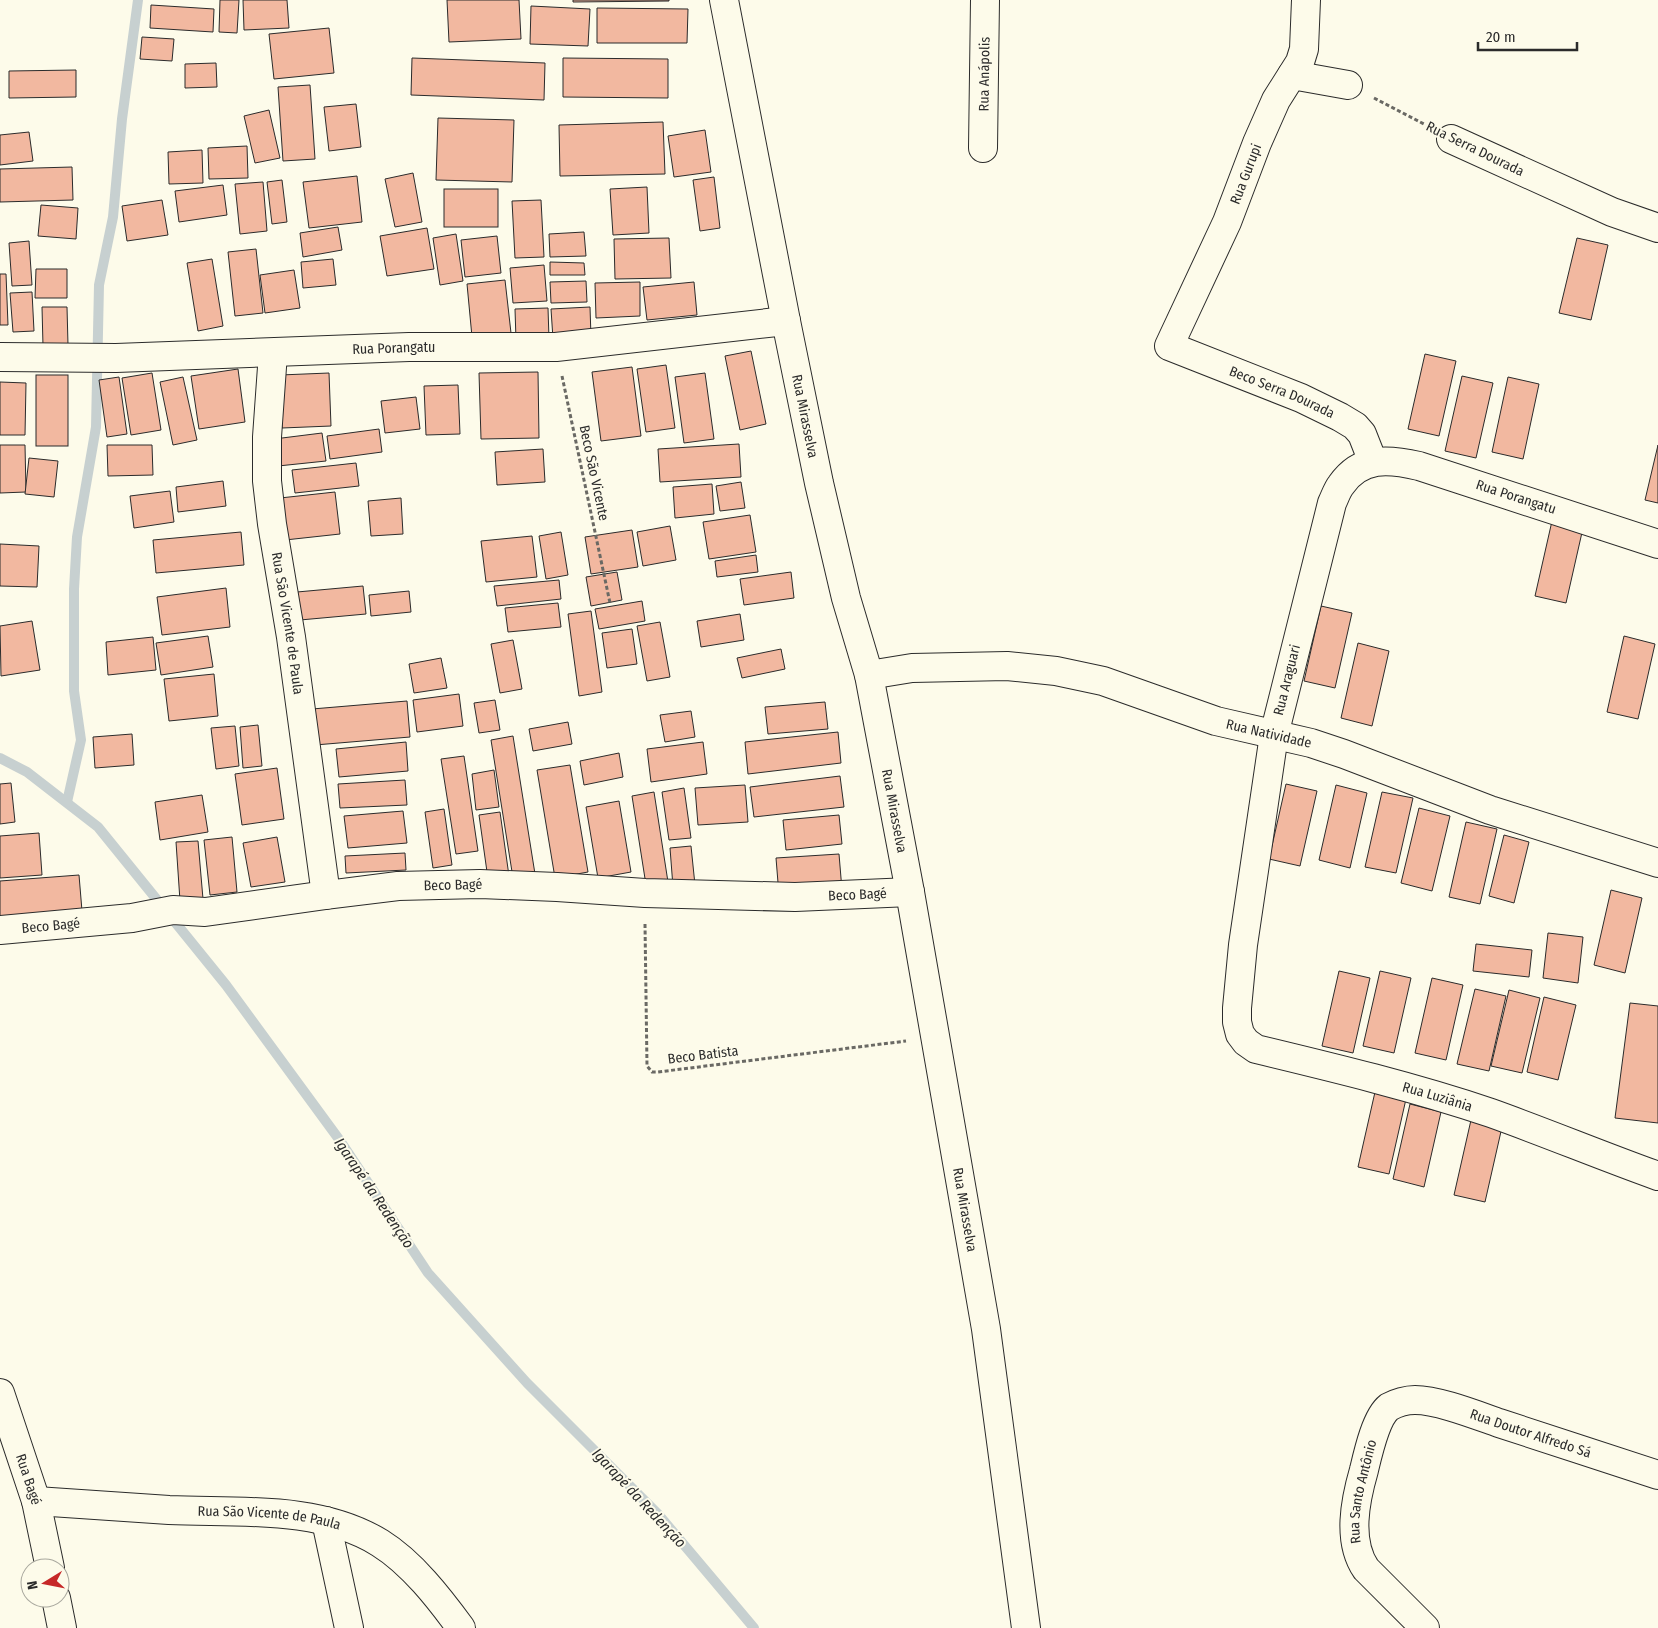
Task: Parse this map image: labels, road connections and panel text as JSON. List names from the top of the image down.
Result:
{
  "streets": {
    "street": [
      "Rua Anápolis",
      "Rua Serra Dourada",
      "Rua Gurupi",
      "Rua Porangatu",
      "Beco Serra Dourada",
      "Rua Mirasselva",
      "Rua São Vicente de Paula",
      "Rua Araguari",
      "Rua Natividade",
      "Beco Bagé",
      "Rua Luziânia",
      "Rua Doutor Alfredo Sá",
      "Rua Bagé",
      "Rua Santo Antônio"
    ],
    "path": ["Beco São Vicente", "Beco Batista"]
  },
  "crossings": [
    ["Rua Gurupi", "Beco Serra Dourada"],
    ["Rua Porangatu", "Beco Serra Dourada"],
    ["Rua Porangatu", "Rua Mirasselva"],
    ["Rua Porangatu", "Beco São Vicente"],
    ["Rua Porangatu", "Rua São Vicente de Paula"],
    ["Rua Porangatu", "Rua Araguari"],
    ["Beco Serra Dourada", "Rua Araguari"],
    ["Rua Mirasselva", "Rua Natividade"],
    ["Rua Mirasselva", "Beco Bagé"],
    ["Rua Mirasselva", "Beco Batista"],
    ["Rua São Vicente de Paula", "Beco Bagé"],
    ["Rua São Vicente de Paula", "Rua Bagé"],
    ["Rua Araguari", "Rua Natividade"],
    ["Rua Araguari", "Rua Luziânia"],
    ["Beco Bagé", "Beco Batista"],
    ["Rua Doutor Alfredo Sá", "Rua Santo Antônio"]
  ],
  "water": ["Igarapé da Redenção"],
  "scale_bar": "20 m",
  "north": "left"
}
